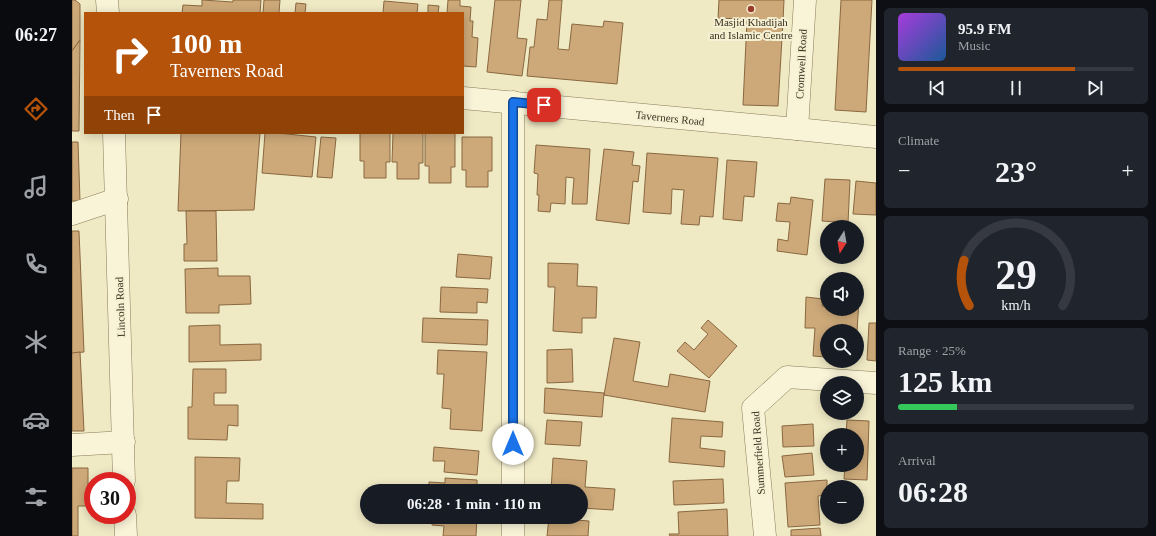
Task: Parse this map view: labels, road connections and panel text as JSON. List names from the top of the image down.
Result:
{
  "streets": {
    "street": [
      "Cromwell Road",
      "Taverners Road",
      "Lincoln Road",
      "Summerfield Road"
    ]
  },
  "crossings": [
    ["Cromwell Road", "Taverners Road"]
  ],
  "places": ["Masjid Khadijah and Islamic Centre"],
  "north": "bottom",
  "page": {
    "tabs": "06:27",
    "turn": ["100 m", "Taverners Road"],
    "song": ["95.9 FM", "Music"],
    "then": "Then",
    "tile": [
      "Climate",
      ["Range · 25%", "125 km"],
      ["Arrival", "06:28"]
    ],
    "heat": ["−", "23°", "+"],
    "map_buttons": ["+", "−"],
    "limit": "30",
    "trip": "06:28 · 1 min · 110 m",
    "gauge": ["29", "km/h"]
  }
}
